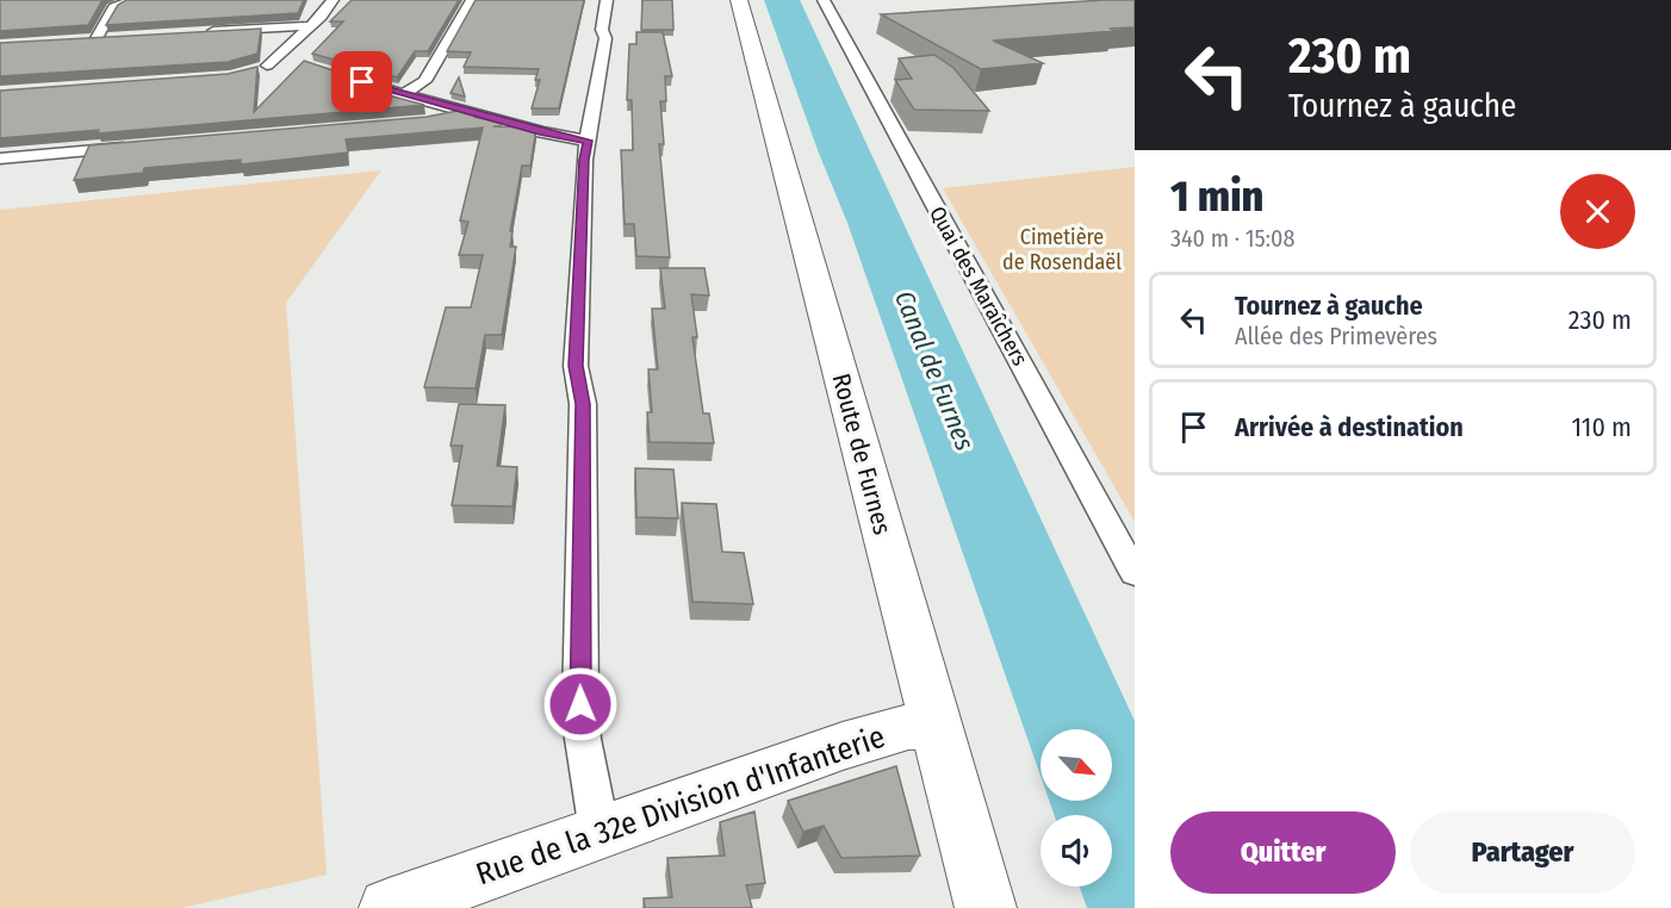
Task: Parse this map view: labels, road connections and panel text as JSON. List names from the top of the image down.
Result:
{
  "streets": {
    "main road": ["Route de Furnes", "Rue de la 32e Division d'Infanterie"],
    "street": ["Quai des Maraîchers"]
  },
  "crossings": [
    ["Route de Furnes", "Rue de la 32e Division d'Infanterie"]
  ],
  "water": ["Canal de Furnes"],
  "parks": ["Cimetière de Rosendaël"],
  "north": "bottom right",
  "page": {
    "turn": ["230 m", "Tournez à gauche"],
    "heading": ["1 min", "340 m · 15:08"],
    "list": [
      {
        "name": "Tournez à gauche",
        "note": "Allée des Primevères",
        "value": "230 m"
      },
      {
        "name": "Arrivée à destination",
        "value": "110 m"
      }
    ],
    "buttons": ["Quitter", "Partager"]
  }
}
